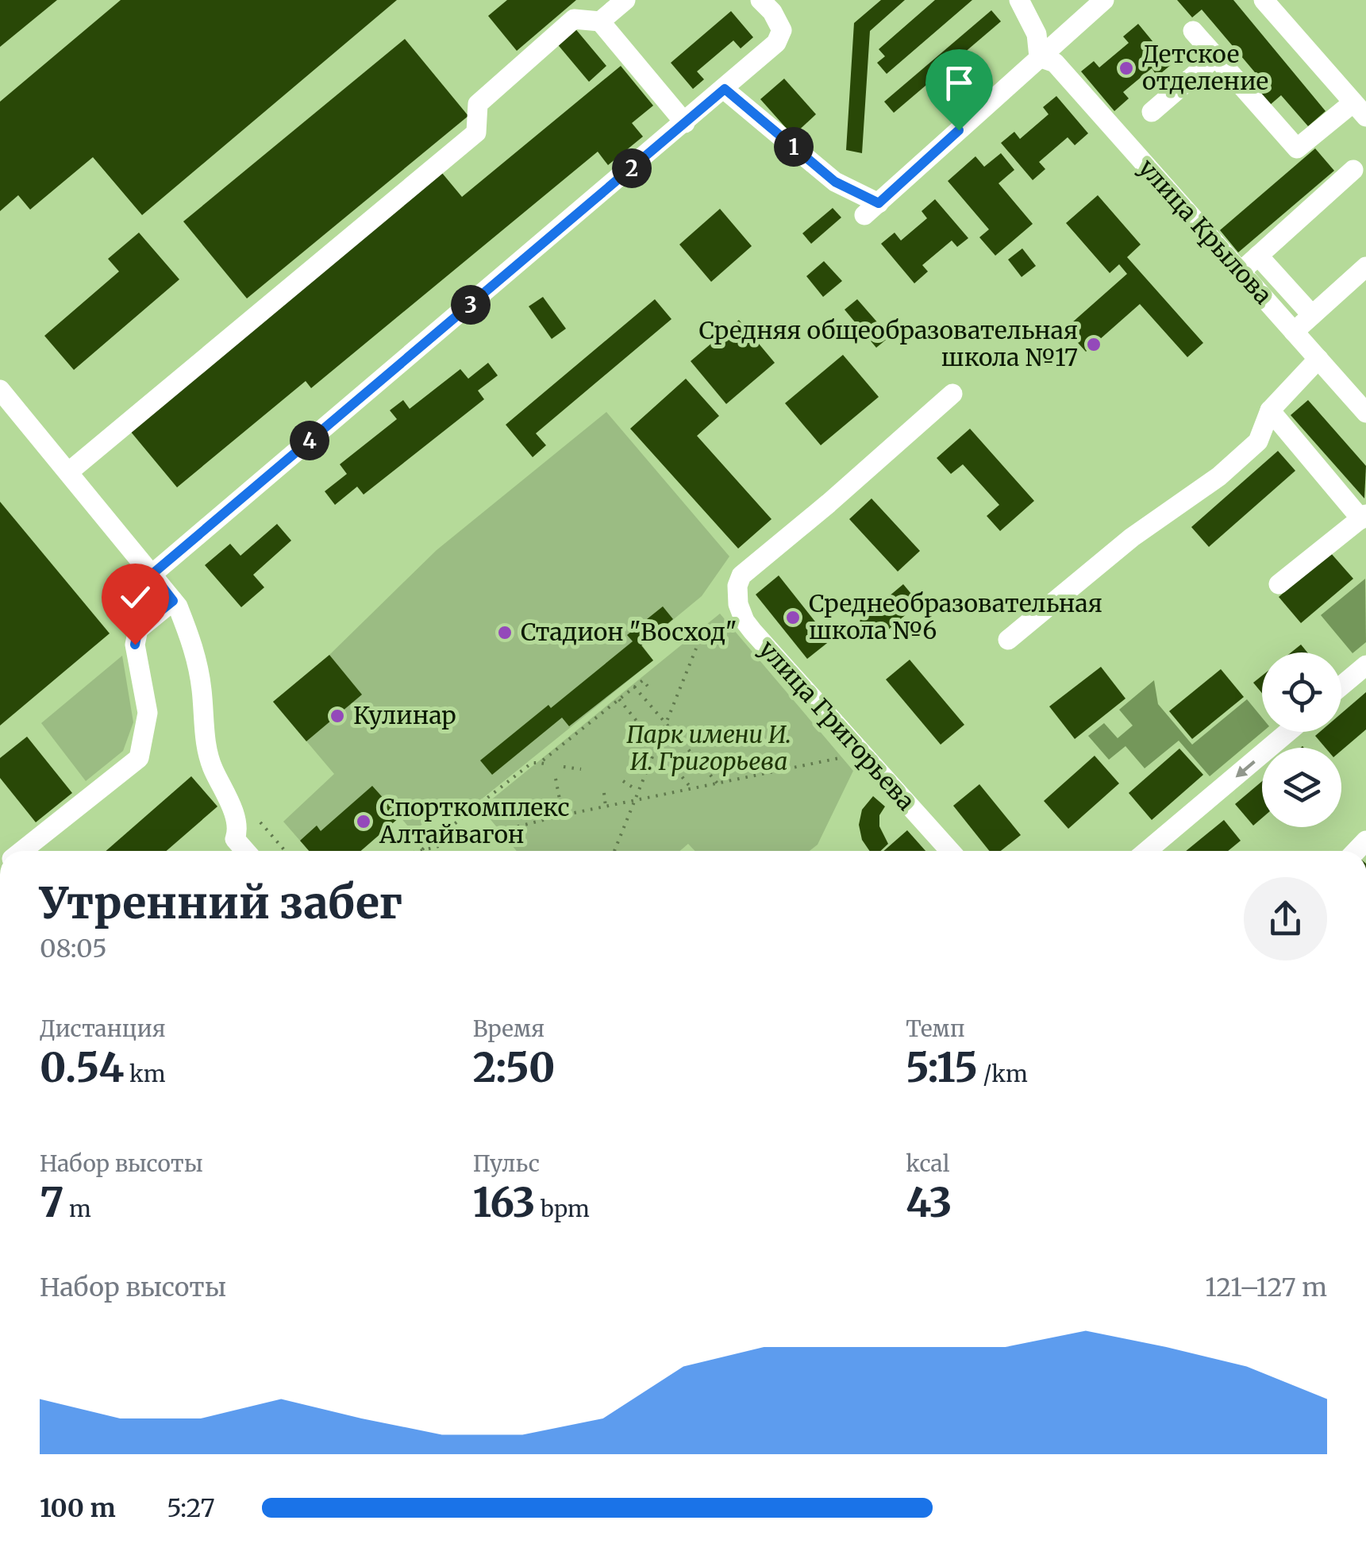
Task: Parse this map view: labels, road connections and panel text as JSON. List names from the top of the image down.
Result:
{
  "streets": {
    "street": ["улица Крылова", "улица Григорьева"]
  },
  "parks": ["Парк имени И. И. Григорьева"],
  "places": [
    "Детское отделение",
    "Средняя общеобразовательная школа №17",
    "Среднеобразовательная школа №6",
    "Стадион \"Восход\"",
    "Кулинар",
    "Спорткомплекс Алтайвагон"
  ],
  "page": {
    "pins": [
      "1",
      "2",
      "3",
      "4"
    ],
    "heading": ["Утренний забег", "08:05"],
    "stats": [
      ["Дистанция", "0.54 km"],
      ["Время", "2:50"],
      ["Темп", "5:15 /km"],
      ["Набор высоты", "7 m"],
      ["Пульс", "163 bpm"],
      ["kcal", "43"]
    ],
    "chart": ["Набор высоты", "121–127 m"],
    "list": [
      {
        "name": "100 m",
        "note": "5:27"
      }
    ]
  }
}
